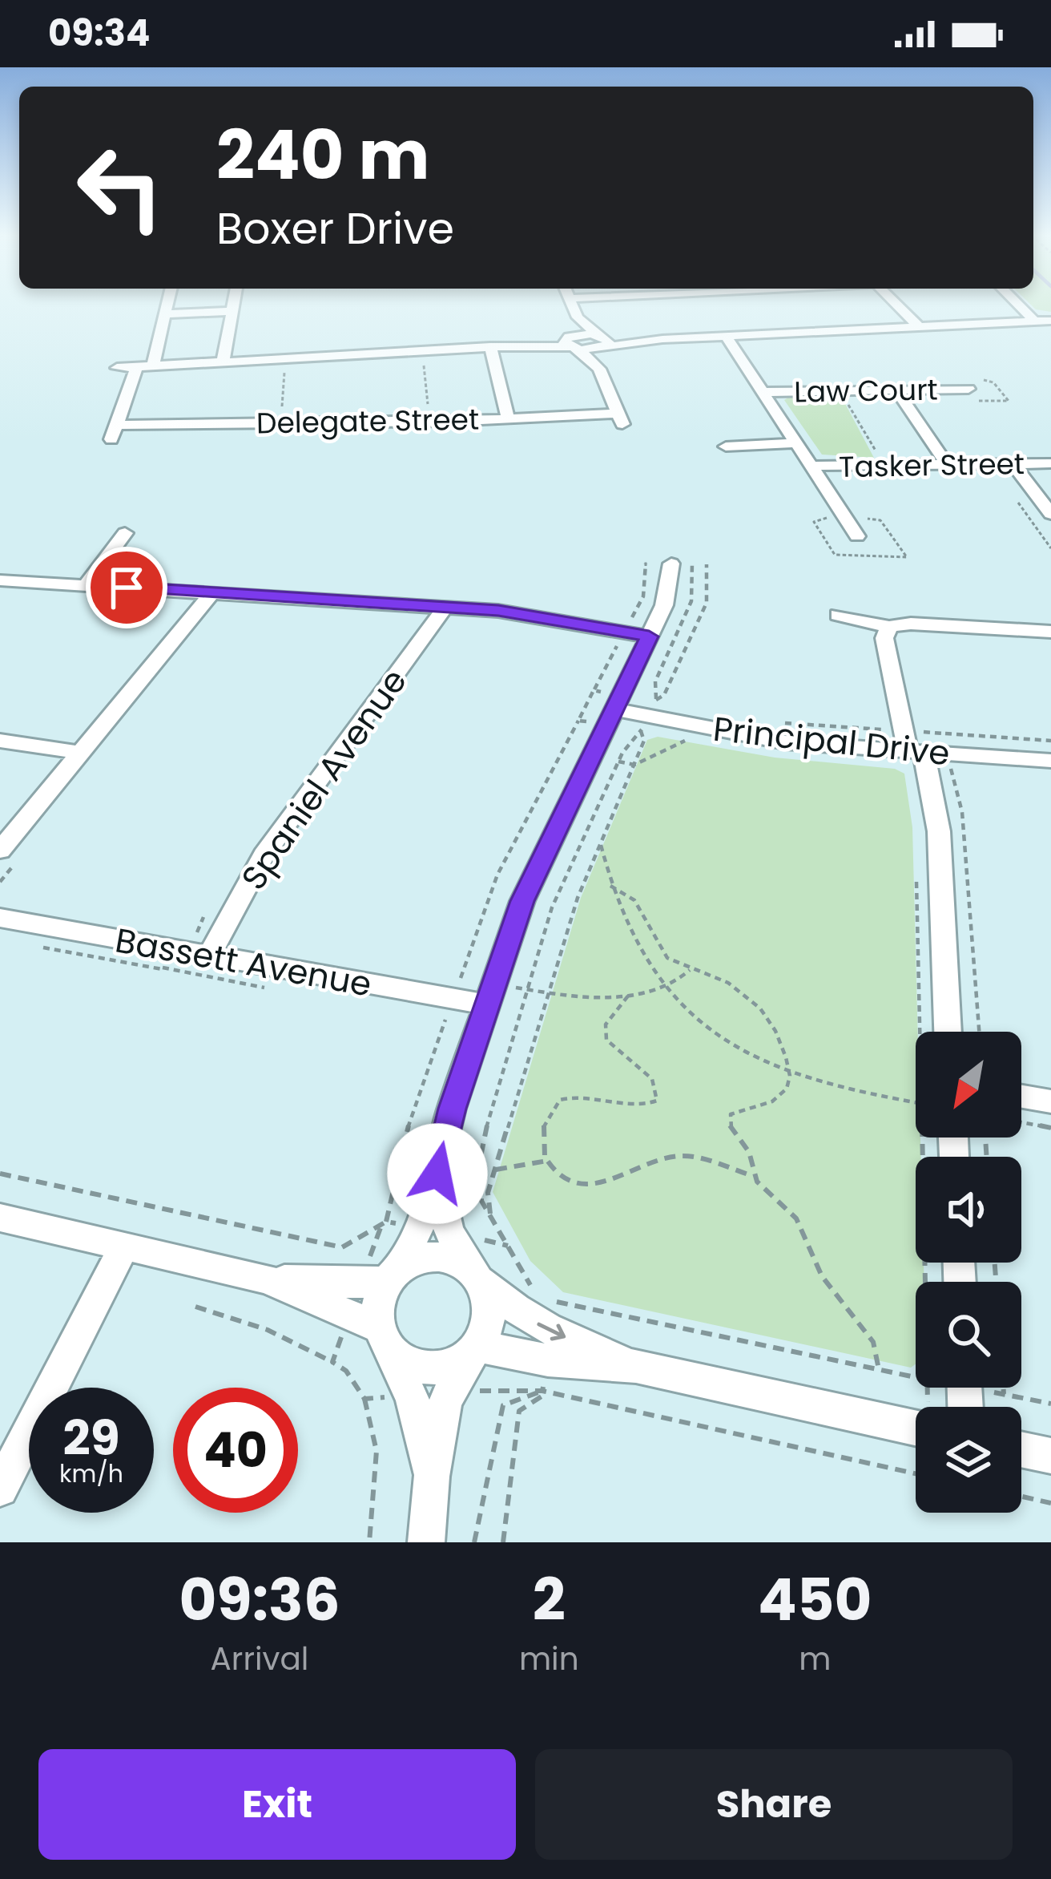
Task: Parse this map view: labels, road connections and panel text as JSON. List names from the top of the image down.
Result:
{
  "streets": {
    "street": [
      "Law Court",
      "Delegate Street",
      "Tasker Street",
      "Principal Drive",
      "Spaniel Avenue",
      "Bassett Avenue"
    ]
  },
  "crossings": [
    ["Spaniel Avenue", "Bassett Avenue"]
  ],
  "north": "bottom left",
  "page": {
    "status": "09:34",
    "turn": ["240 m", "Boxer Drive"],
    "speed": "29 km/h",
    "limit": "40",
    "eta": [
      "09:36",
      "Arrival",
      "2",
      "min",
      "450",
      "m"
    ],
    "buttons": ["Exit", "Share"]
  }
}
